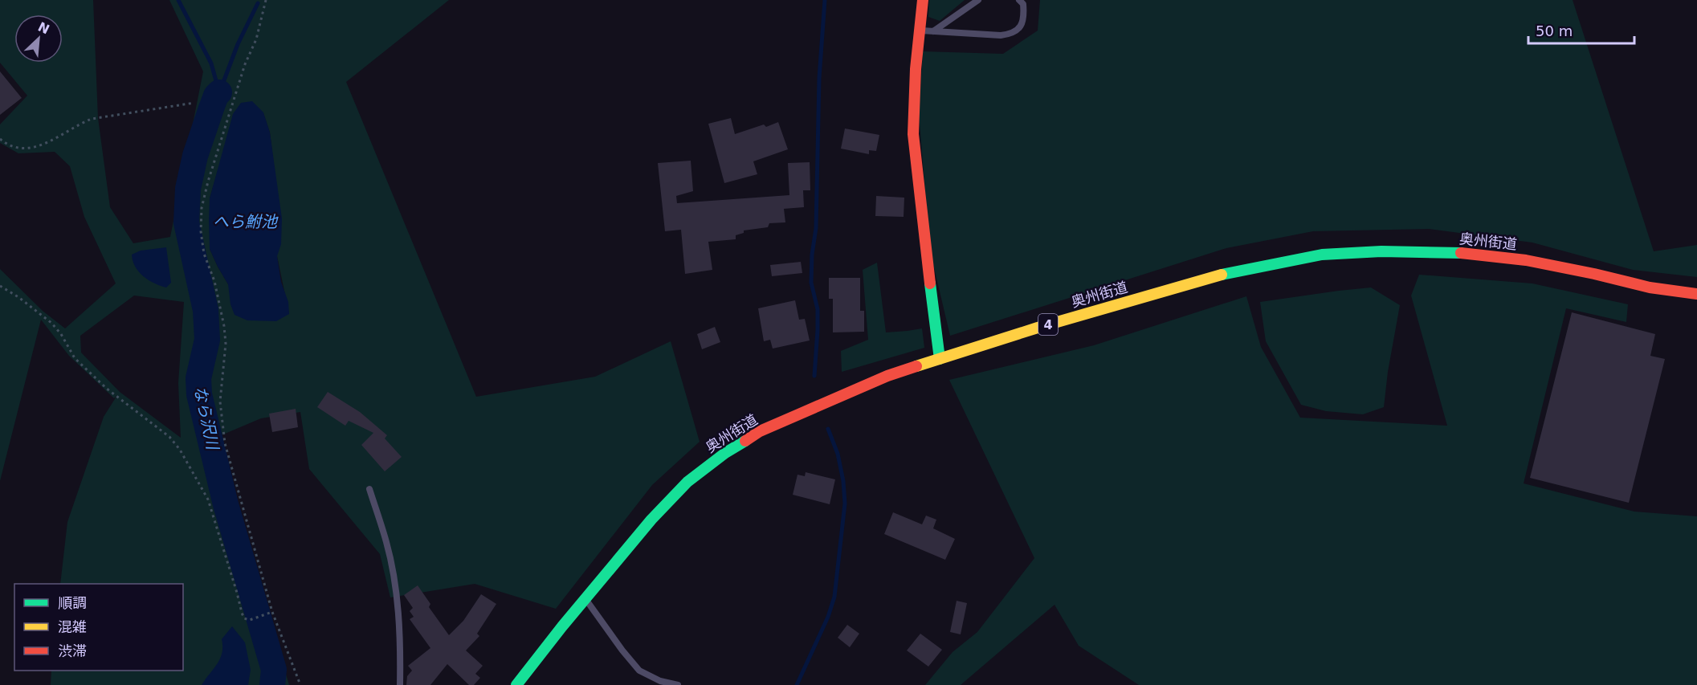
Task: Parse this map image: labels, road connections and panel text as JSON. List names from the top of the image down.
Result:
{
  "streets": {
    "main road": ["奥州街道", "4"]
  },
  "water": ["へら鮒池", "なら沢川"],
  "legend": ["順調", "混雑", "渋滞"],
  "scale_bar": "50 m",
  "north": "top right"
}
